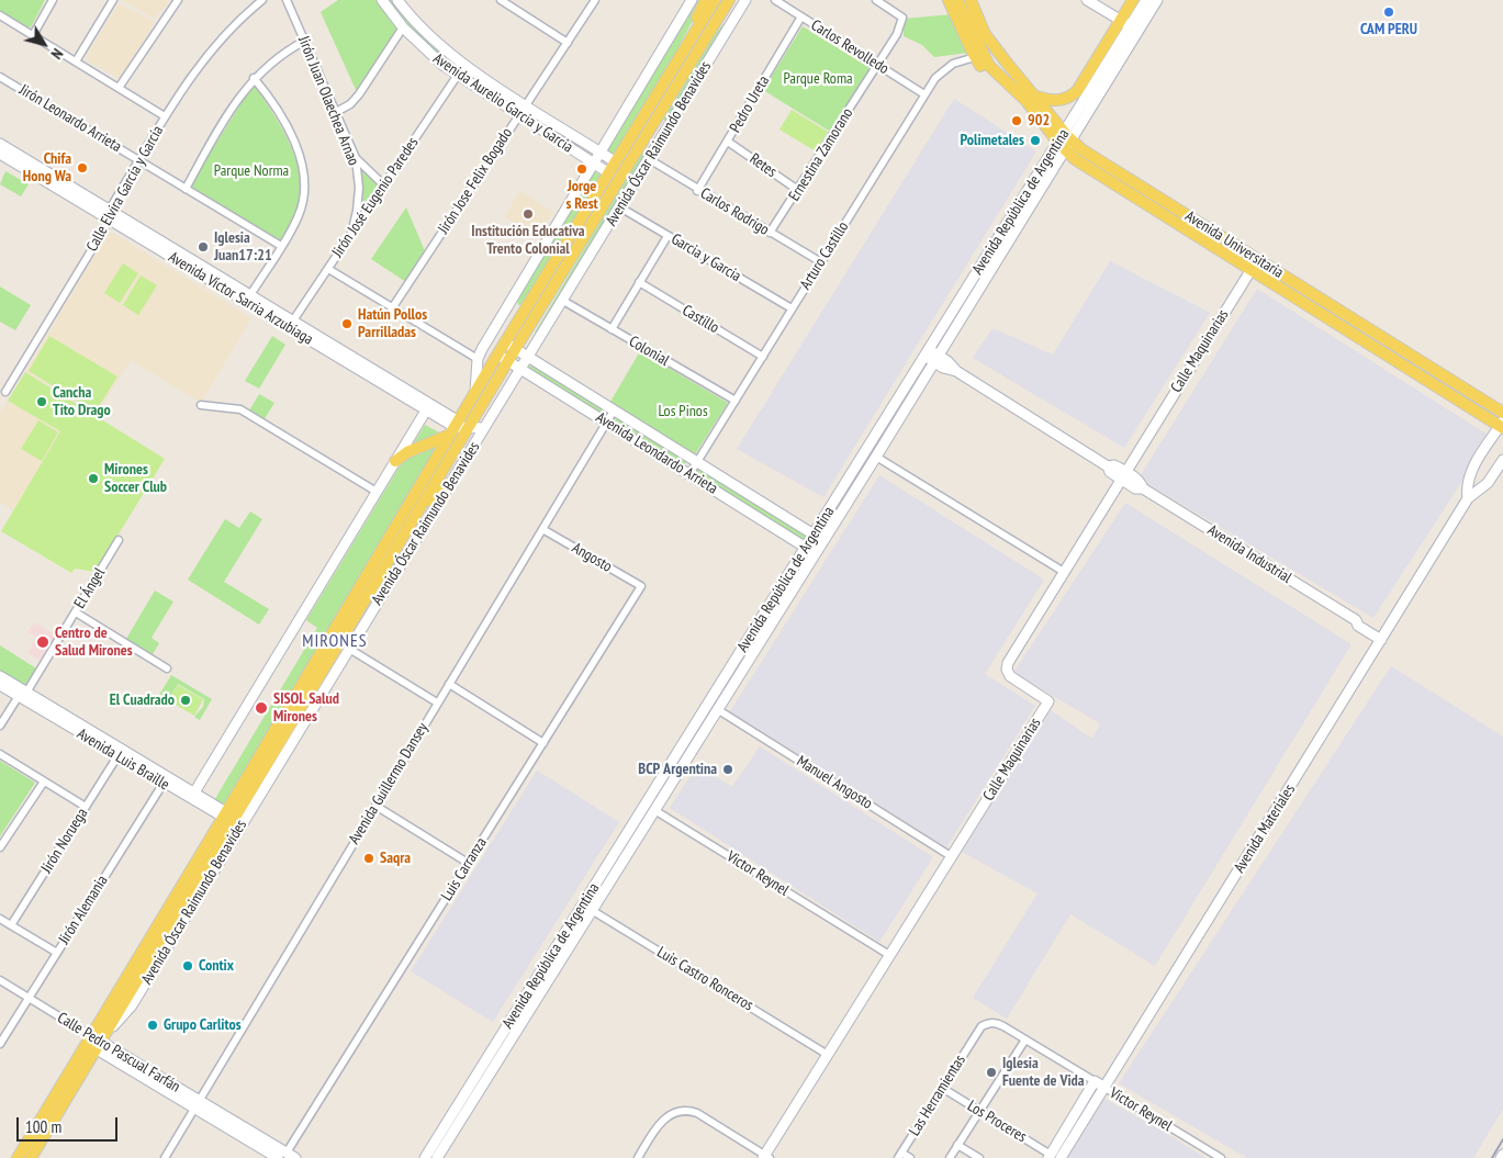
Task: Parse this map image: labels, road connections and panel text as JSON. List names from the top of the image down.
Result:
{
  "streets": {
    "main road": ["Avenida Óscar Raimundo Benavides", "Avenida Universitaria"],
    "street": [
      "Carlos Revolledo",
      "Jirón Juan Olaechea Arnao",
      "Avenida Aurelio Garcia y Garcia",
      "Pedro Ureta",
      "Jirón Leonardo Arrieta",
      "Ernestina Zamorano",
      "Retes",
      "Jirón Jose Felix Bogado",
      "Calle Elvira García y García",
      "Jirón José Eugenio Paredes",
      "Avenida República de Argentina",
      "Carlos Rodrigo",
      "Arturo Castillo",
      "Garcia y Garcia",
      "Avenida Víctor Sarria Arzubiaga",
      "Castillo",
      "Colonial",
      "Calle Maquinarias",
      "Avenida Leondardo Arrieta",
      "Avenida Industrial",
      "Angosto",
      "El Ángel",
      "Avenida Luis Braille",
      "Manuel Angosto",
      "Avenida Guillermo Dansey",
      "Avenida Materiales",
      "Jirón Noruega",
      "Luis Carranza",
      "Victor Reynel",
      "Jirón Alemania",
      "Luis Castro Ronceros",
      "Calle Pedro Pascual Farfán",
      "Las Herramientas",
      "Los Proceres"
    ]
  },
  "crossings": [
    ["Carlos Revolledo", "Pedro Ureta"],
    ["Carlos Revolledo", "Ernestina Zamorano"],
    ["Carlos Revolledo", "Arturo Castillo"],
    ["Jirón Juan Olaechea Arnao", "Jirón José Eugenio Paredes"],
    ["Avenida Aurelio Garcia y Garcia", "Avenida Óscar Raimundo Benavides"],
    ["Avenida Aurelio Garcia y Garcia", "Jirón Jose Felix Bogado"],
    ["Avenida Aurelio Garcia y Garcia", "Jirón José Eugenio Paredes"],
    ["Pedro Ureta", "Retes"],
    ["Pedro Ureta", "Carlos Rodrigo"],
    ["Jirón Leonardo Arrieta", "Calle Elvira García y García"],
    ["Avenida Óscar Raimundo Benavides", "Carlos Rodrigo"],
    ["Avenida Óscar Raimundo Benavides", "Garcia y Garcia"],
    ["Avenida Óscar Raimundo Benavides", "Avenida Víctor Sarria Arzubiaga"],
    ["Avenida Óscar Raimundo Benavides", "Colonial"],
    ["Avenida Óscar Raimundo Benavides", "Avenida Leondardo Arrieta"],
    ["Avenida Óscar Raimundo Benavides", "Avenida Luis Braille"],
    ["Avenida Óscar Raimundo Benavides", "Calle Pedro Pascual Farfán"],
    ["Ernestina Zamorano", "Retes"],
    ["Ernestina Zamorano", "Carlos Rodrigo"],
    ["Calle Elvira García y García", "Avenida Víctor Sarria Arzubiaga"],
    ["Jirón José Eugenio Paredes", "Avenida Víctor Sarria Arzubiaga"],
    ["Avenida República de Argentina", "Avenida Universitaria"],
    ["Avenida República de Argentina", "Avenida Leondardo Arrieta"],
    ["Avenida República de Argentina", "Avenida Industrial"],
    ["Avenida República de Argentina", "Manuel Angosto"],
    ["Avenida República de Argentina", "Victor Reynel"],
    ["Avenida República de Argentina", "Luis Castro Ronceros"],
    ["Carlos Rodrigo", "Arturo Castillo"],
    ["Avenida Universitaria", "Arturo Castillo"],
    ["Avenida Universitaria", "Calle Maquinarias"],
    ["Avenida Universitaria", "Avenida Materiales"],
    ["Arturo Castillo", "Garcia y Garcia"],
    ["Arturo Castillo", "Castillo"],
    ["Arturo Castillo", "Colonial"],
    ["Arturo Castillo", "Avenida Leondardo Arrieta"],
    ["Calle Maquinarias", "Avenida Industrial"],
    ["Calle Maquinarias", "Manuel Angosto"],
    ["Calle Maquinarias", "Victor Reynel"],
    ["Calle Maquinarias", "Luis Castro Ronceros"],
    ["Avenida Leondardo Arrieta", "Avenida Guillermo Dansey"],
    ["Avenida Industrial", "Avenida Materiales"],
    ["Angosto", "Avenida Guillermo Dansey"],
    ["Angosto", "Luis Carranza"],
    ["El Ángel", "Avenida Luis Braille"],
    ["Avenida Luis Braille", "Jirón Noruega"],
    ["Avenida Luis Braille", "Jirón Alemania"],
    ["Avenida Guillermo Dansey", "Calle Pedro Pascual Farfán"],
    ["Avenida Materiales", "Victor Reynel"],
    ["Avenida Materiales", "Los Proceres"],
    ["Luis Carranza", "Calle Pedro Pascual Farfán"],
    ["Victor Reynel", "Las Herramientas"],
    ["Jirón Alemania", "Calle Pedro Pascual Farfán"],
    ["Las Herramientas", "Los Proceres"]
  ],
  "districts": ["MIRONES"],
  "parks": ["Parque Roma", "Parque Norma", "Los Pinos"],
  "places": [
    "CAM PERU",
    "902",
    "Polimetales",
    "Chifa Hong Wa",
    "Jorge s Rest",
    "Institución Educativa Trento Colonial",
    "Iglesia Juan17:21",
    "Hatún Pollos Parrilladas",
    "Cancha Tito Drago",
    "Mirones Soccer Club",
    "Centro de Salud Mirones",
    "El Cuadrado",
    "SISOL Salud Mirones",
    "BCP Argentina",
    "Saqra",
    "Contix",
    "Grupo Carlitos",
    "Iglesia Fuente de Vida"
  ],
  "scale_bar": "100 m",
  "north": "bottom right"
}
